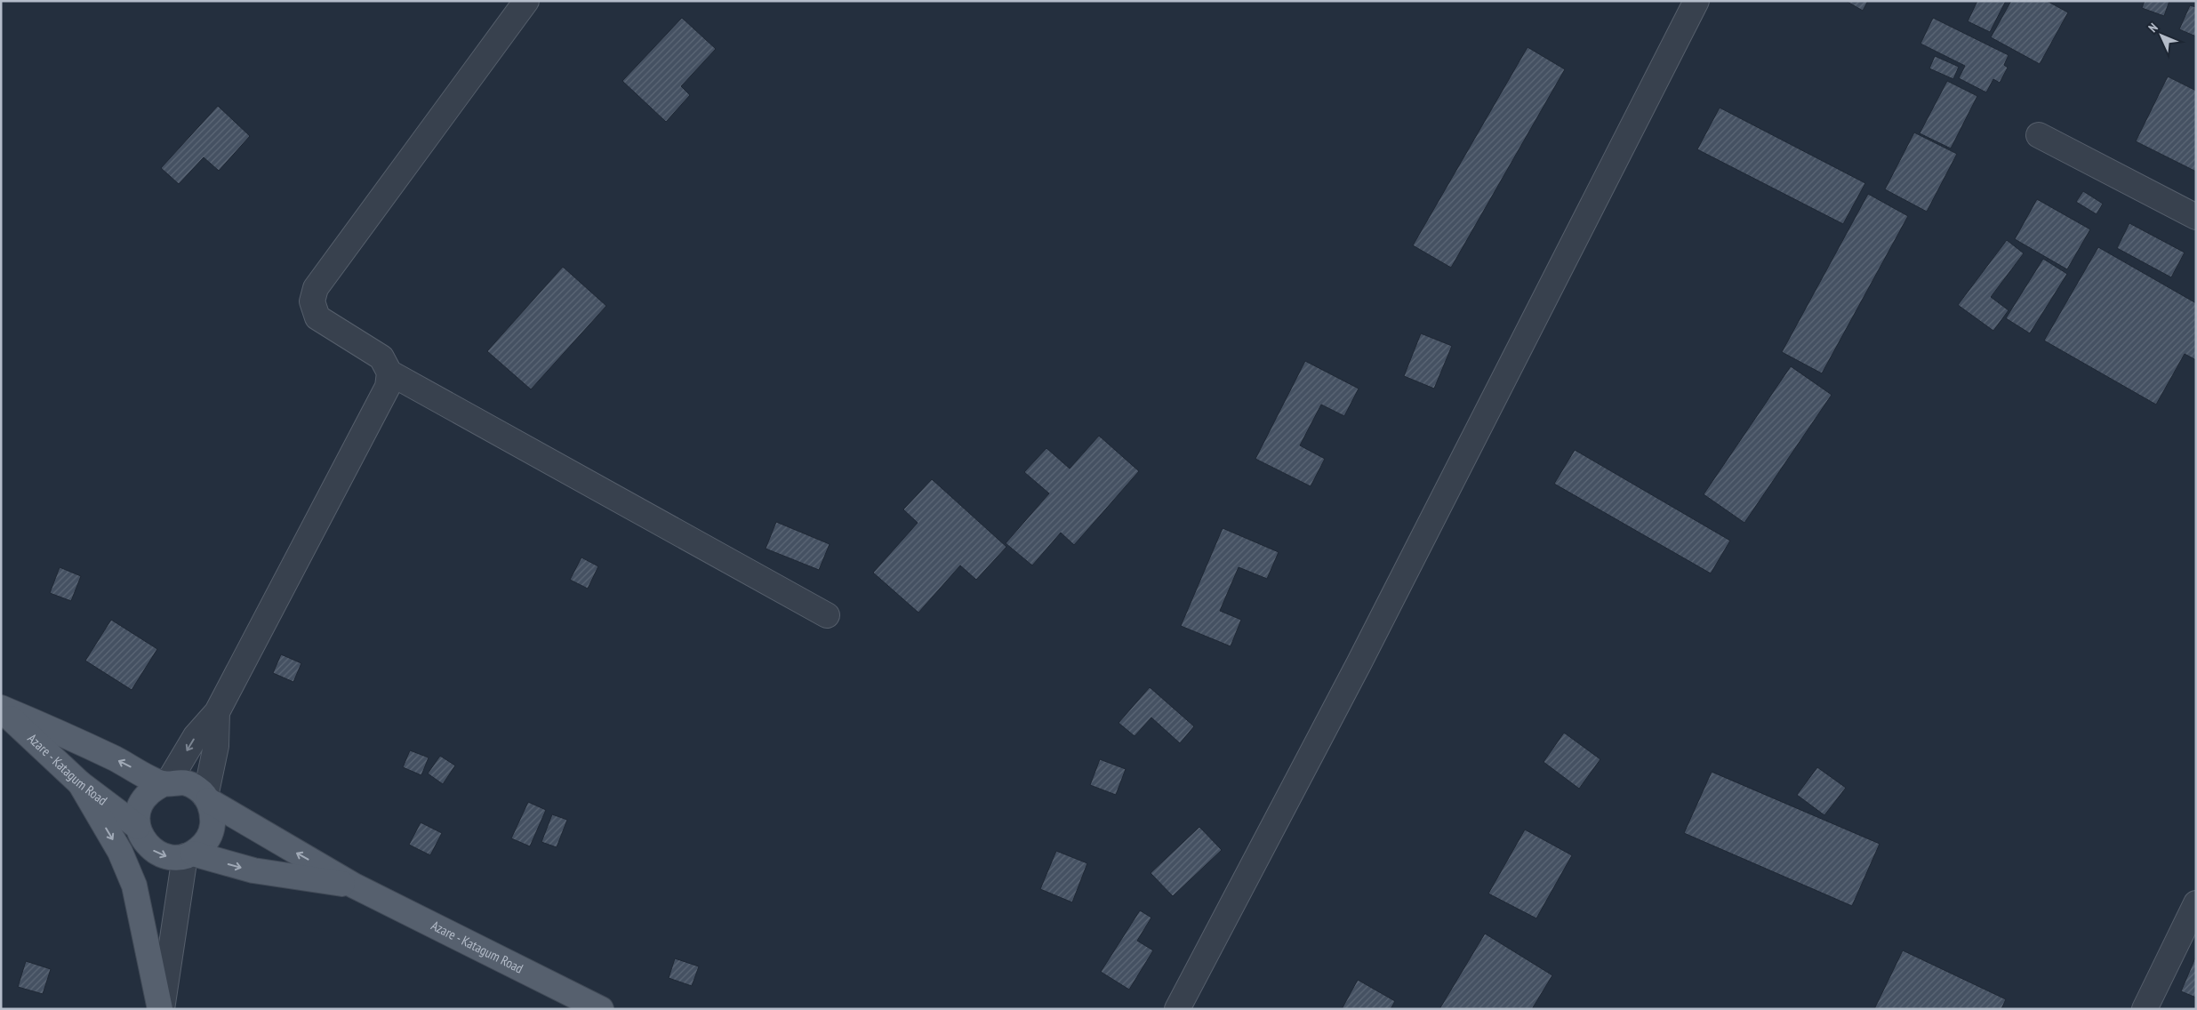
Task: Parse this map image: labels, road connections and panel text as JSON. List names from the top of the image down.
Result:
{
  "streets": {
    "main road": ["Azare - Katagum Road"]
  },
  "north": "top left"
}
